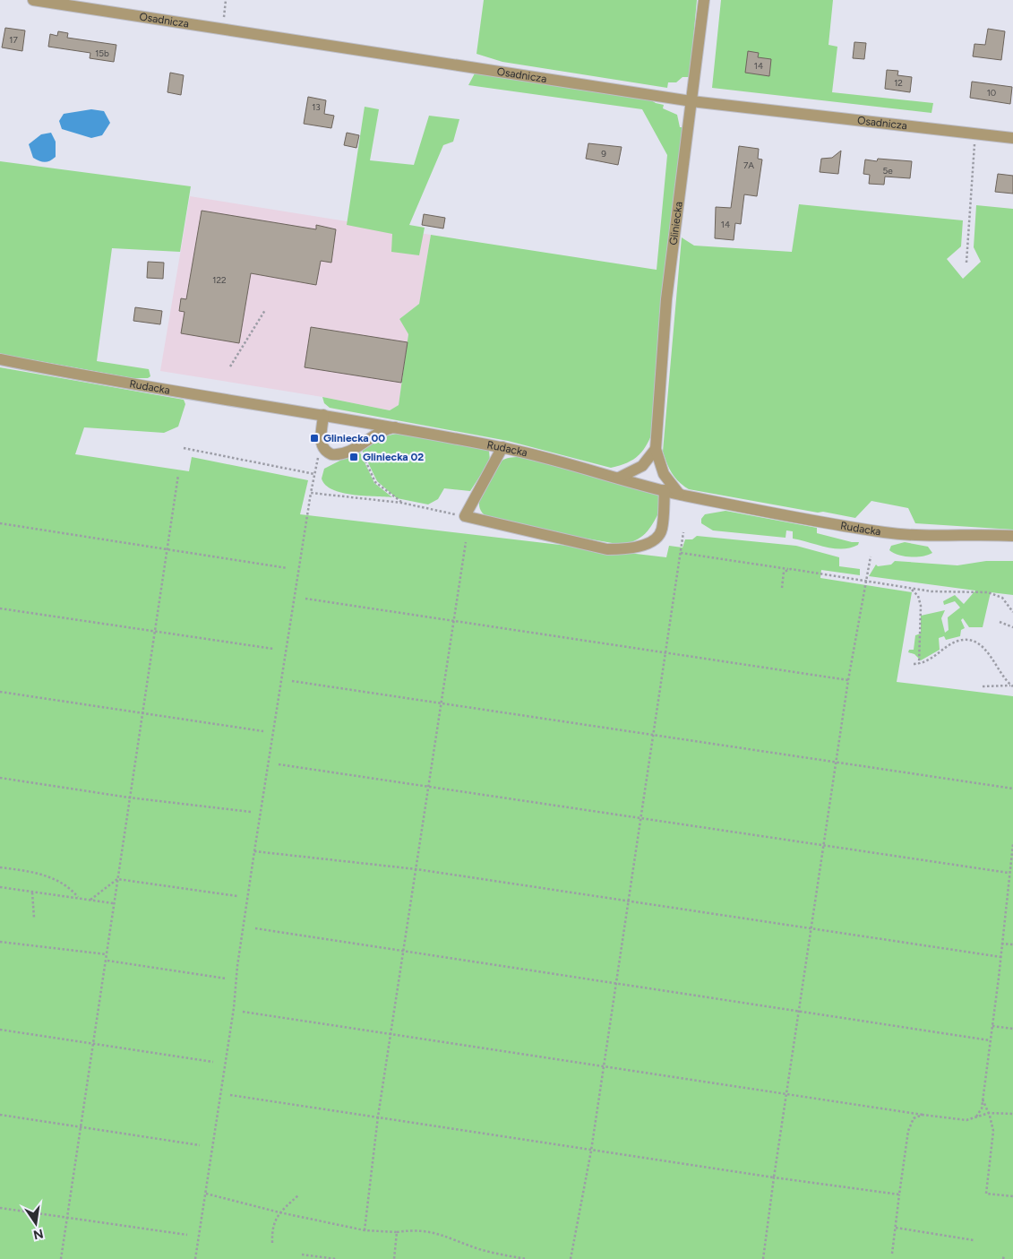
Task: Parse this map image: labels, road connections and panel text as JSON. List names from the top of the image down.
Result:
{
  "streets": {
    "street": ["Osadnicza", "Gliniecka", "Rudacka"]
  },
  "crossings": [
    ["Osadnicza", "Gliniecka"],
    ["Gliniecka", "Rudacka"]
  ],
  "places": {
    "transit": ["Gliniecka 00", "Gliniecka 02"]
  },
  "house_numbers": [
    "17",
    "15b",
    "14",
    "12",
    "10",
    "13",
    "9",
    "7A",
    "5e",
    "14",
    "122"
  ],
  "north": "bottom"
}
